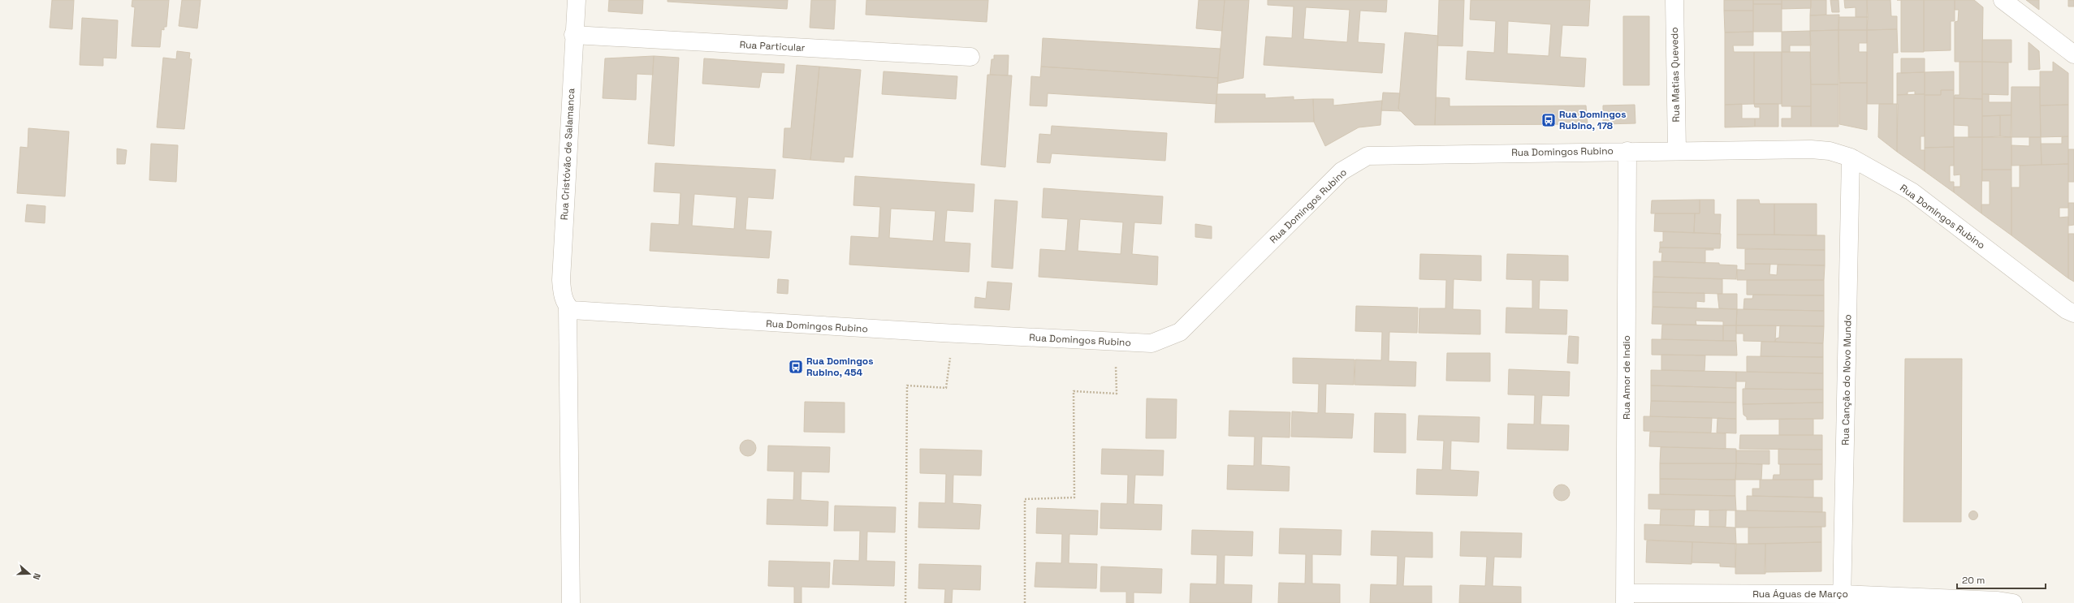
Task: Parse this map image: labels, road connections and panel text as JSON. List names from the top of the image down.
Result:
{
  "streets": {
    "street": [
      "Rua Particular",
      "Rua Matias Quevedo",
      "Rua Domingos Rubino",
      "Rua Cristóvão de Salamanca",
      "Rua Amor de Indio",
      "Rua Canção do Novo Mundo",
      "Rua Águas de Março"
    ]
  },
  "crossings": [
    ["Rua Particular", "Rua Cristóvão de Salamanca"],
    ["Rua Matias Quevedo", "Rua Domingos Rubino"],
    ["Rua Domingos Rubino", "Rua Cristóvão de Salamanca"],
    ["Rua Domingos Rubino", "Rua Amor de Indio"],
    ["Rua Domingos Rubino", "Rua Canção do Novo Mundo"],
    ["Rua Amor de Indio", "Rua Águas de Março"],
    ["Rua Canção do Novo Mundo", "Rua Águas de Março"]
  ],
  "places": {
    "bus stop": ["Rua Domingos Rubino, 178", "Rua Domingos Rubino, 454"]
  },
  "scale_bar": "20 m",
  "north": "right"
}
